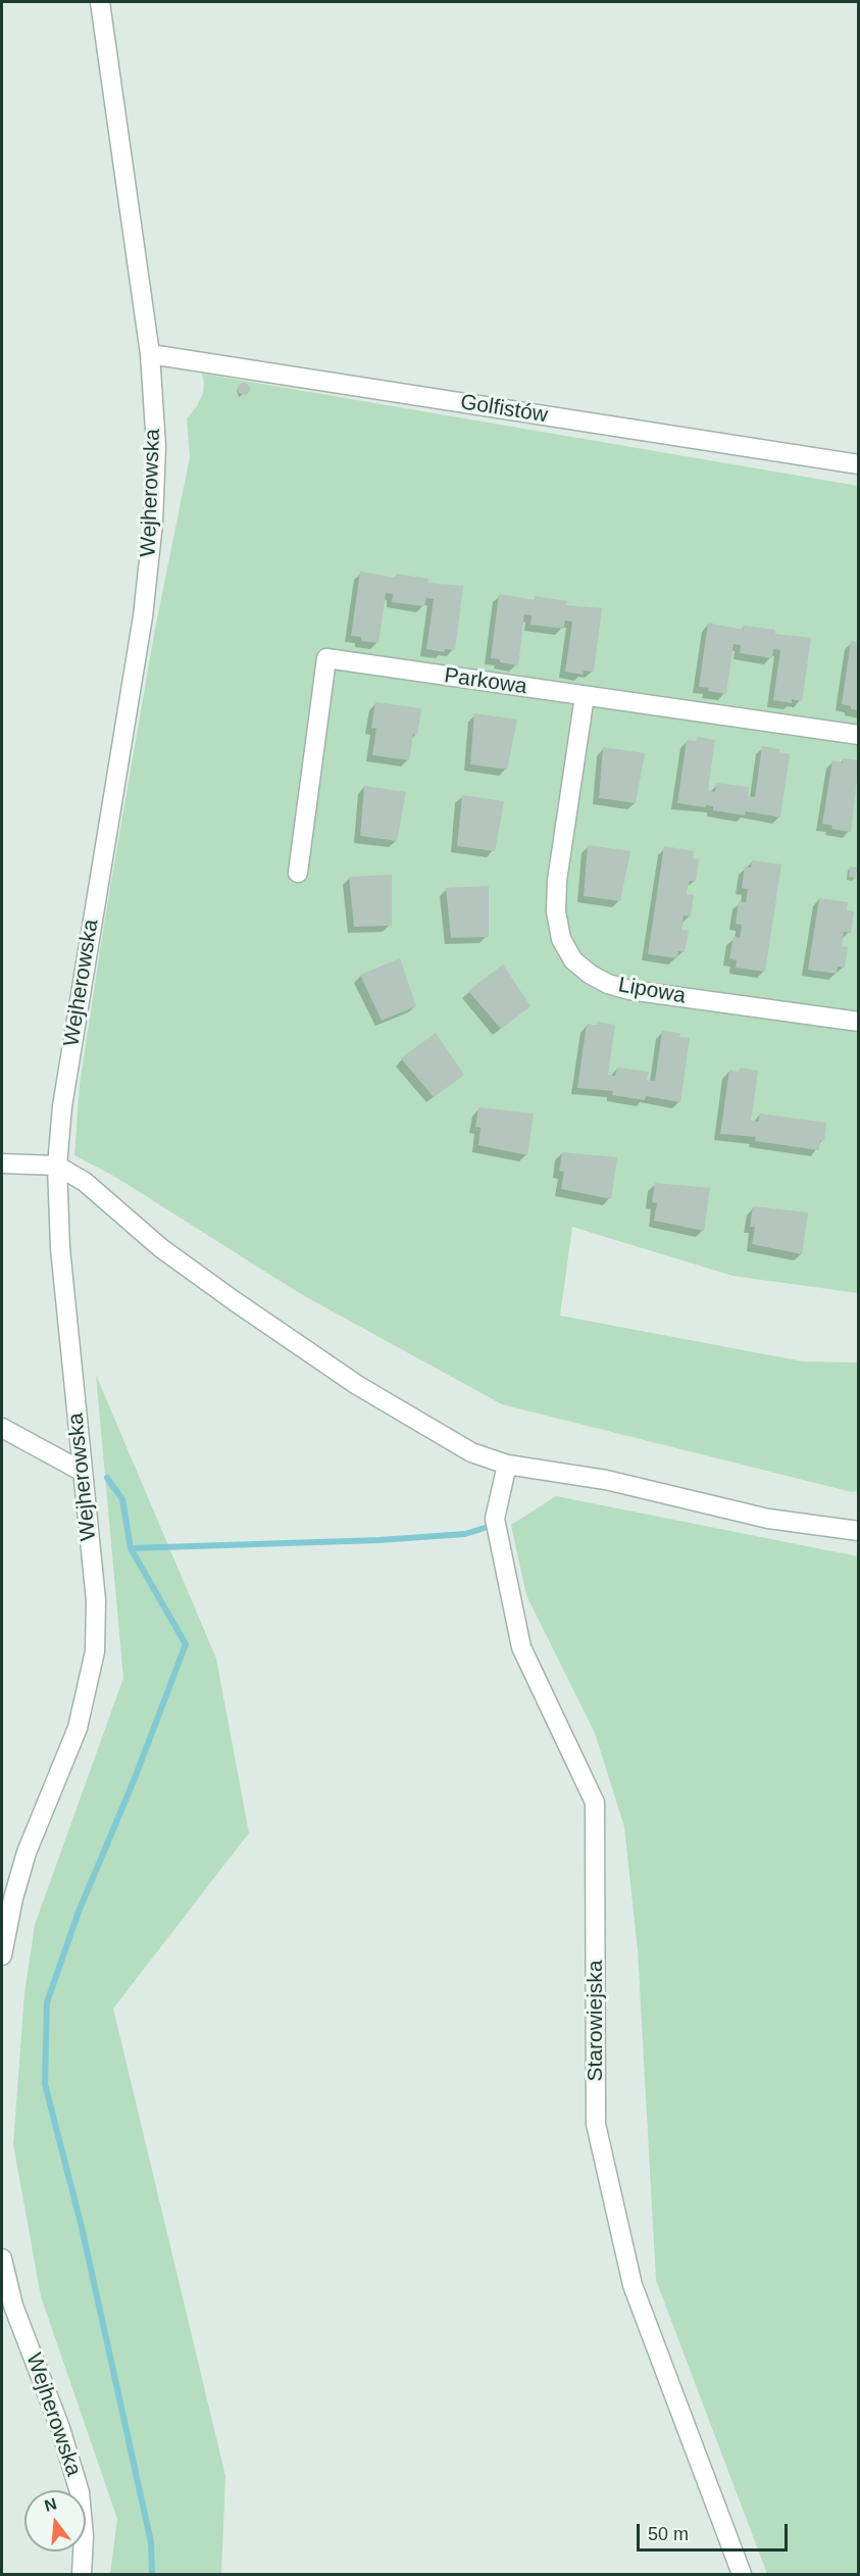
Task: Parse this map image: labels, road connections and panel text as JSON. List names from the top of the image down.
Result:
{
  "streets": {
    "street": [
      "Golfistów",
      "Wejherowska",
      "Parkowa",
      "Lipowa",
      "Starowiejska"
    ]
  },
  "crossings": [
    ["Golfistów", "Wejherowska"],
    ["Parkowa", "Lipowa"]
  ],
  "scale_bar": "50 m",
  "north": "top"
}
